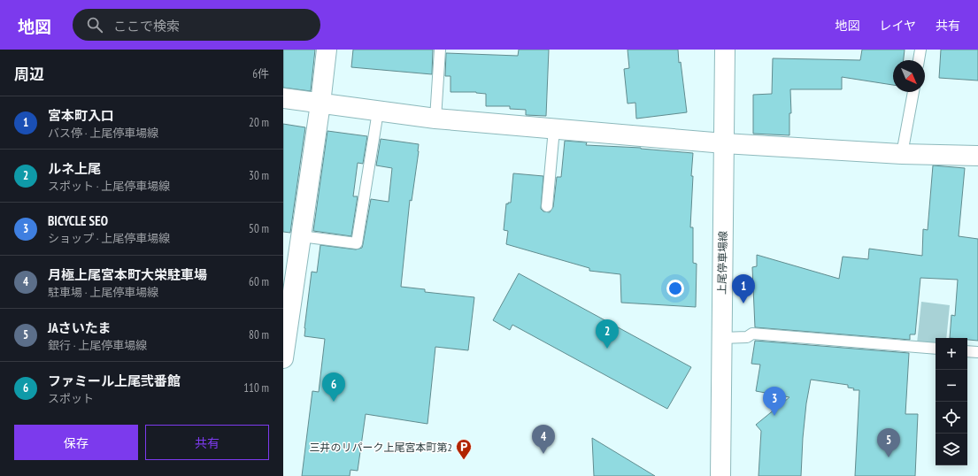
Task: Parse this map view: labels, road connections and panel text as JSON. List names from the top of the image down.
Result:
{
  "streets": {
    "street": ["上尾停車場線"]
  },
  "places": {
    "parking": ["三井のリパーク上尾宮本町第2"]
  },
  "north": "bottom right",
  "page": {
    "header": "地図",
    "search": "ここで検索",
    "nav": ["地図", "レイヤ", "共有"],
    "heading": ["周辺", "6件"],
    "list": [
      {
        "mark": "1",
        "name": "宮本町入口",
        "note": "バス停 · 上尾停車場線",
        "value": "20 m"
      },
      {
        "mark": "2",
        "name": "ルネ上尾",
        "note": "スポット · 上尾停車場線",
        "value": "30 m"
      },
      {
        "mark": "3",
        "name": "BICYCLE SEO",
        "note": "ショップ · 上尾停車場線",
        "value": "50 m"
      },
      {
        "mark": "4",
        "name": "月極上尾宮本町大栄駐車場",
        "note": "駐車場 · 上尾停車場線",
        "value": "60 m"
      },
      {
        "mark": "5",
        "name": "JAさいたま",
        "note": "銀行 · 上尾停車場線",
        "value": "80 m"
      },
      {
        "mark": "6",
        "name": "ファミール上尾弐番館",
        "note": "スポット",
        "value": "110 m"
      }
    ],
    "pins": [
      "1",
      "2",
      "6",
      "3",
      "4",
      "5"
    ],
    "map_buttons": ["+", "−"],
    "buttons": ["保存", "共有"]
  }
}
